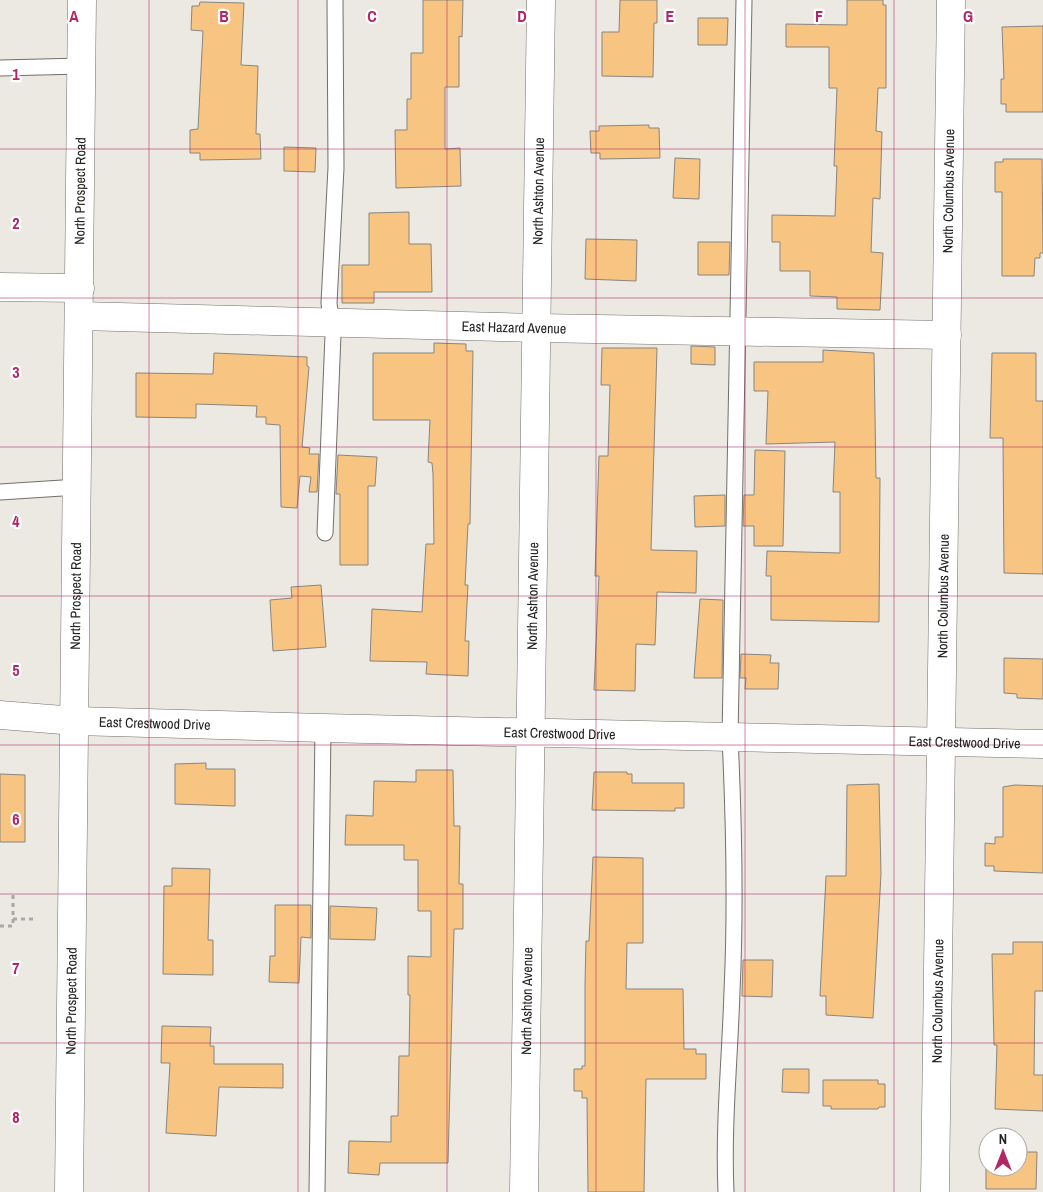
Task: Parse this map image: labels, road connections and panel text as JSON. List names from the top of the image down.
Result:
{
  "streets": {
    "street": [
      "North Prospect Road",
      "North Ashton Avenue",
      "North Columbus Avenue",
      "East Hazard Avenue",
      "East Crestwood Drive"
    ]
  },
  "crossings": [
    ["North Prospect Road", "East Hazard Avenue"],
    ["North Prospect Road", "East Crestwood Drive"],
    ["North Ashton Avenue", "East Hazard Avenue"],
    ["North Ashton Avenue", "East Crestwood Drive"],
    ["North Columbus Avenue", "East Hazard Avenue"],
    ["North Columbus Avenue", "East Crestwood Drive"]
  ],
  "north": "top",
  "grid": {
    "columns": [
      "A",
      "B",
      "C",
      "D",
      "E",
      "F",
      "G"
    ],
    "rows": [
      "1",
      "2",
      "3",
      "4",
      "5",
      "6",
      "7",
      "8"
    ]
  }
}
